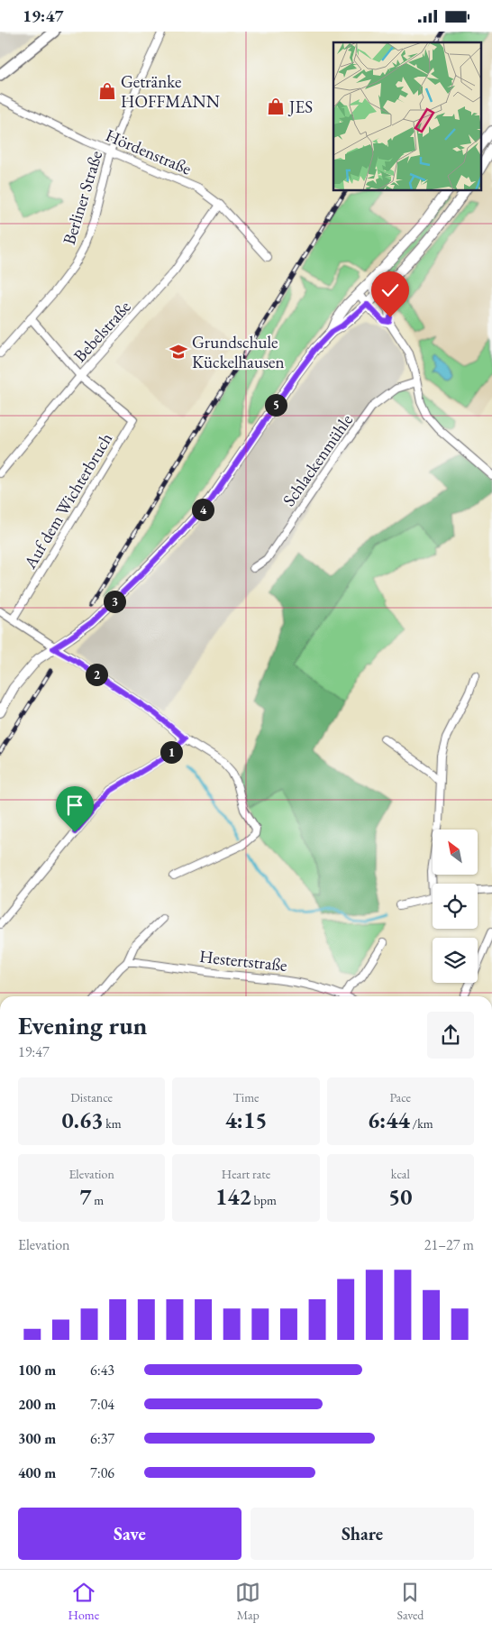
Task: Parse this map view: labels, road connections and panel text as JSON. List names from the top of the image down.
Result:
{
  "streets": {
    "street": [
      "Hördenstraße",
      "Berliner Straße",
      "Bebelstraße",
      "Schlackenmühle",
      "Auf dem Wichterbruch",
      "Hestertstraße"
    ]
  },
  "crossings": [
    ["Hördenstraße", "Berliner Straße"],
    ["Hördenstraße", "Bebelstraße"],
    ["Bebelstraße", "Auf dem Wichterbruch"]
  ],
  "places": {
    "shop": ["Getränke HOFFMANN", "JES"],
    "school or university": ["Grundschule Kückelhausen"]
  },
  "north": "top left",
  "page": {
    "status": "19:47",
    "pins": [
      "5",
      "4",
      "3",
      "2",
      "1"
    ],
    "heading": ["Evening run", "19:47"],
    "stats": [
      ["Distance", "0.63 km"],
      ["Time", "4:15"],
      ["Pace", "6:44 /km"],
      ["Elevation", "7 m"],
      ["Heart rate", "142 bpm"],
      ["kcal", "50"]
    ],
    "chart": ["Elevation", "21–27 m"],
    "list": [
      {
        "name": "100 m",
        "note": "6:43"
      },
      {
        "name": "200 m",
        "note": "7:04"
      },
      {
        "name": "300 m",
        "note": "6:37"
      },
      {
        "name": "400 m",
        "note": "7:06"
      }
    ],
    "buttons": ["Save", "Share"],
    "tabs": ["Home", "Map", "Saved"]
  }
}
